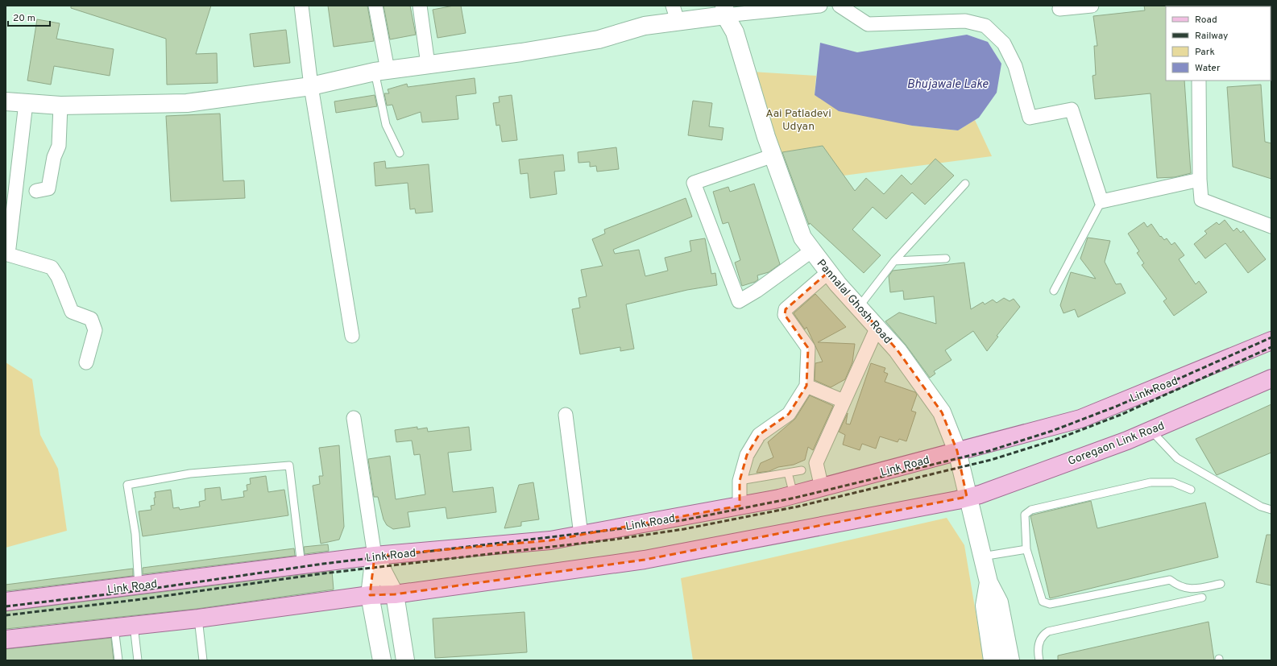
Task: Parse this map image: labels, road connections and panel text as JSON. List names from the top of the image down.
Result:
{
  "streets": {
    "main road": ["Link Road", "Goregaon Link Road"],
    "street": ["Pannalal Ghosh Road"]
  },
  "crossings": [
    ["Pannalal Ghosh Road", "Link Road"],
    ["Pannalal Ghosh Road", "Goregaon Link Road"]
  ],
  "water": ["Bhujawale Lake"],
  "parks": ["Aai Patladevi Udyan"],
  "legend": [
    "Road",
    "Railway",
    "Park",
    "Water"
  ],
  "scale_bar": "20 m"
}
